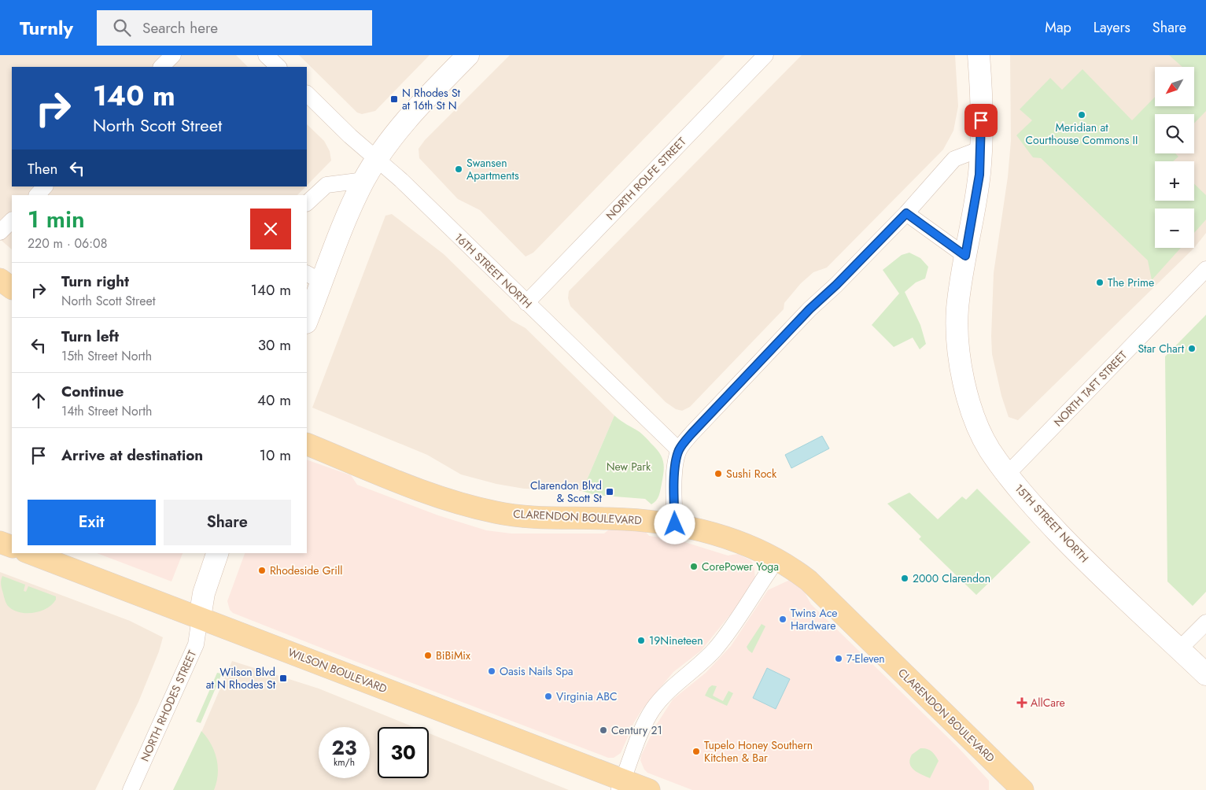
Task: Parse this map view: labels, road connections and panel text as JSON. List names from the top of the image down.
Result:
{
  "streets": {
    "main road": ["CLARENDON BOULEVARD", "WILSON BOULEVARD"],
    "street": [
      "NORTH ROLFE STREET",
      "16TH STREET NORTH",
      "NORTH TAFT STREET",
      "15TH STREET NORTH",
      "NORTH RHODES STREET"
    ]
  },
  "crossings": [
    ["NORTH ROLFE STREET", "16TH STREET NORTH"],
    ["NORTH TAFT STREET", "15TH STREET NORTH"],
    ["WILSON BOULEVARD", "NORTH RHODES STREET"]
  ],
  "parks": ["New Park"],
  "places": {
    "transit": ["N Rhodes St at 16th St N", "Clarendon Blvd & Scott St", "Wilson Blvd at N Rhodes St"],
    "other": [
      "Meridian at Courthouse Commons II",
      "Swansen Apartments",
      "The Prime",
      "Star Chart",
      "Sushi Rock",
      "CorePower Yoga",
      "Rhodeside Grill",
      "2000 Clarendon",
      "Twins Ace Hardware",
      "19Nineteen",
      "BiBiMix",
      "7-Eleven",
      "Oasis Nails Spa",
      "Virginia ABC",
      "Century 21",
      "Tupelo Honey Southern Kitchen & Bar"
    ],
    "health": ["AllCare"]
  },
  "north": "bottom left",
  "page": {
    "header": "Turnly",
    "search": "Search here",
    "nav": ["Map", "Layers", "Share"],
    "map_buttons": ["+", "−"],
    "turn": ["140 m", "North Scott Street"],
    "then": "Then",
    "heading": ["1 min", "220 m · 06:08"],
    "list": [
      {
        "name": "Turn right",
        "note": "North Scott Street",
        "value": "140 m"
      },
      {
        "name": "Turn left",
        "note": "15th Street North",
        "value": "30 m"
      },
      {
        "name": "Continue",
        "note": "14th Street North",
        "value": "40 m"
      },
      {
        "name": "Arrive at destination",
        "value": "10 m"
      }
    ],
    "buttons": ["Exit", "Share"],
    "speed": "23 km/h",
    "limit": "30"
  }
}
